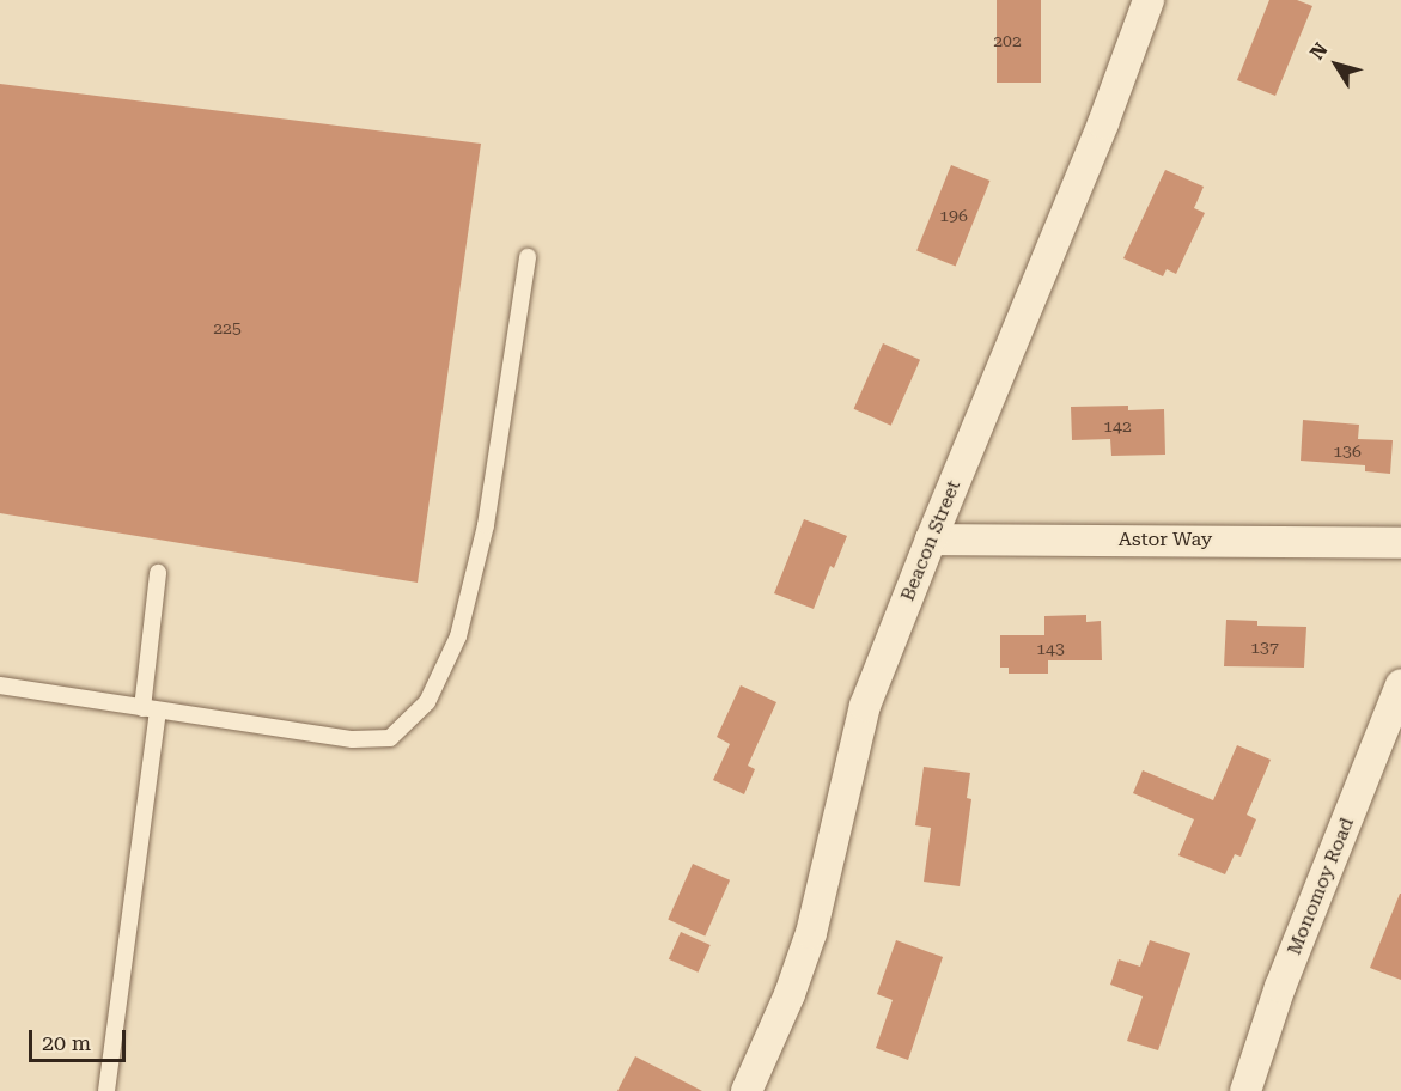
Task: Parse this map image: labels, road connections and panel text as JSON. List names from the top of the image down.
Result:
{
  "streets": {
    "street": ["Astor Way", "Beacon Street", "Monomoy Road"]
  },
  "crossings": [
    ["Astor Way", "Beacon Street"]
  ],
  "house_numbers": [
    "202",
    "196",
    "225",
    "142",
    "136",
    "137",
    "143"
  ],
  "scale_bar": "20 m",
  "north": "top left"
}
